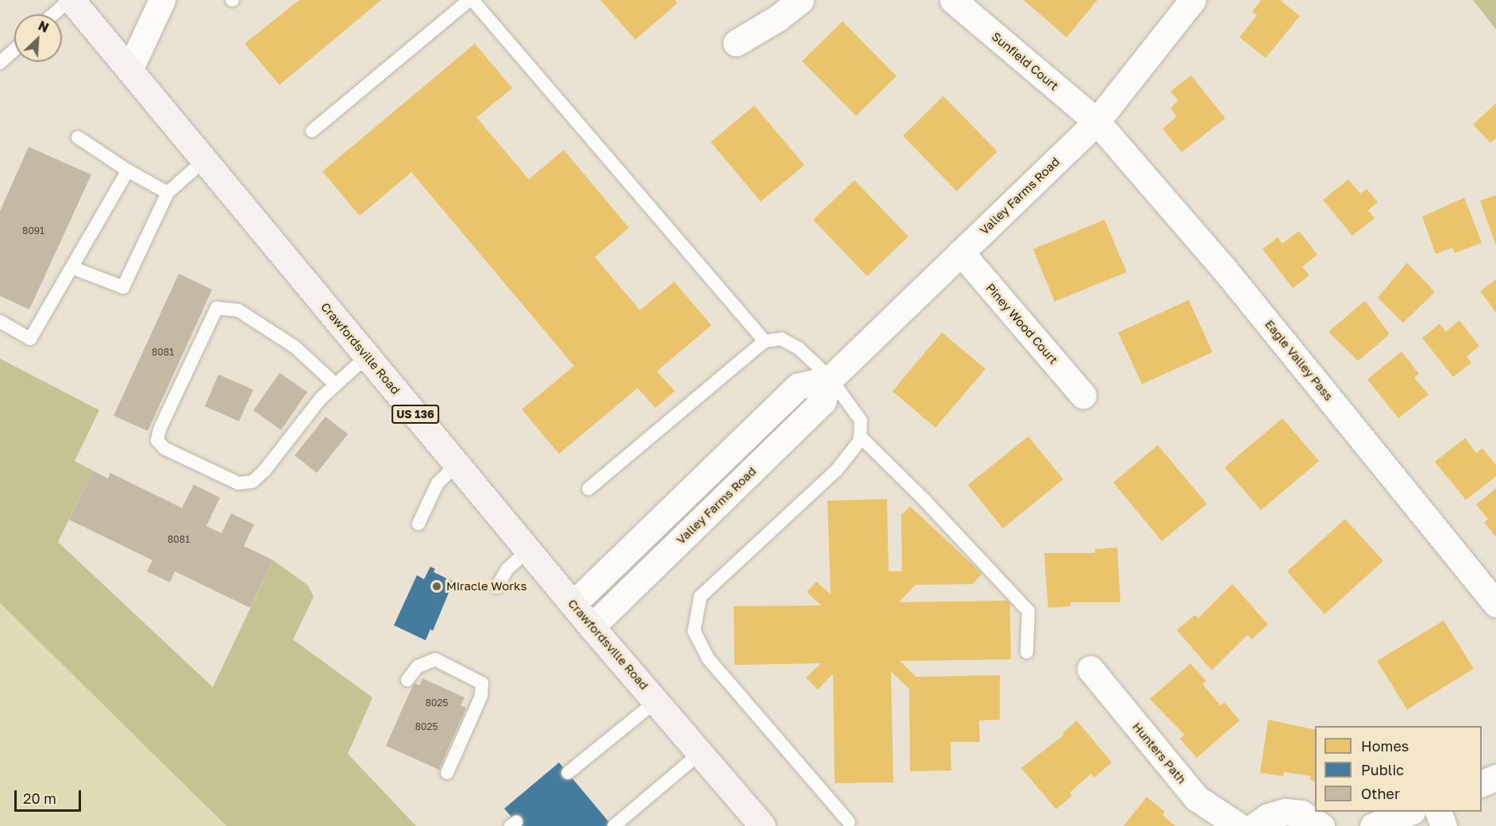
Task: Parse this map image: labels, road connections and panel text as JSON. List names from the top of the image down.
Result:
{
  "streets": {
    "main road": ["Crawfordsville Road", "US 136"],
    "street": [
      "Sunfield Court",
      "Valley Farms Road",
      "Piney Wood Court",
      "Eagle Valley Pass",
      "Hunters Path"
    ]
  },
  "crossings": [
    ["Sunfield Court", "Valley Farms Road"],
    ["Sunfield Court", "Eagle Valley Pass"],
    ["Valley Farms Road", "Piney Wood Court"],
    ["Valley Farms Road", "Crawfordsville Road"],
    ["Valley Farms Road", "Eagle Valley Pass"]
  ],
  "places": ["Miracle Works"],
  "house_numbers": [
    "8091",
    "8081",
    "8081",
    "8025",
    "8025"
  ],
  "legend": ["Homes", "Public", "Other"],
  "scale_bar": "20 m",
  "north": "top right"
}
